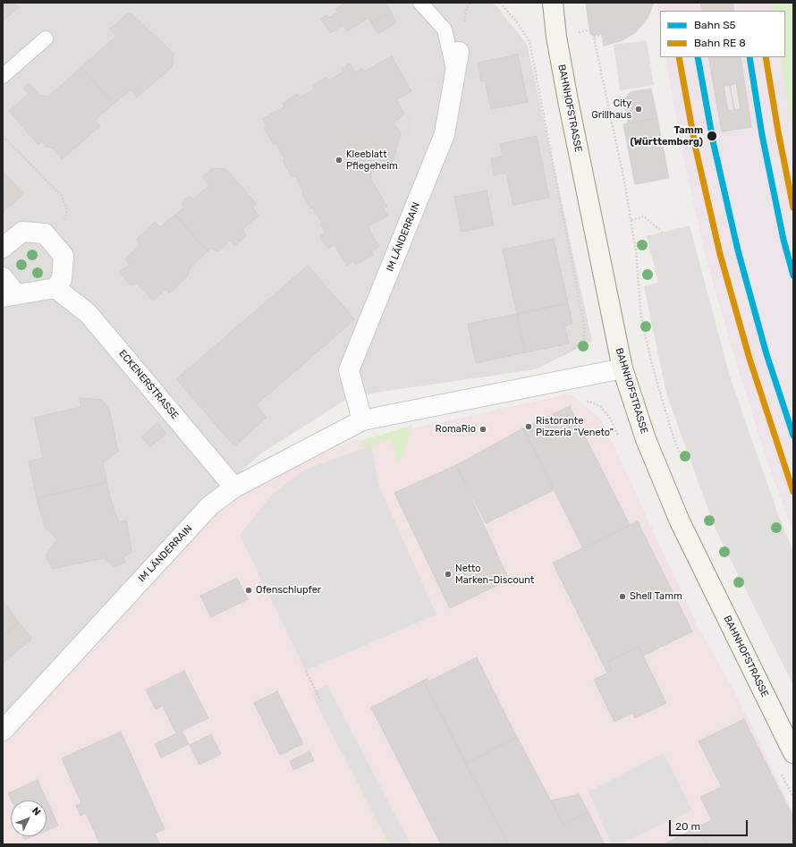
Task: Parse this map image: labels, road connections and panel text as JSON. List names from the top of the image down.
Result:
{
  "streets": {
    "main road": ["BAHNHOFSTRASSE"],
    "street": ["IM LÄNDERRAIN", "ECKENERSTRASSE"]
  },
  "crossings": [
    ["BAHNHOFSTRASSE", "IM LÄNDERRAIN"],
    ["IM LÄNDERRAIN", "ECKENERSTRASSE"]
  ],
  "places": [
    "City Grillhaus",
    "Tamm (Württemberg)",
    "Kleeblatt Pflegeheim",
    "Ristorante Pizzeria “Veneto”",
    "RomaRio",
    "Netto Marken-Discount",
    "Ofenschlupfer",
    "Shell Tamm"
  ],
  "lines": ["rail line S5"],
  "legend": ["Bahn S5", "Bahn RE 8"],
  "scale_bar": "20 m",
  "north": "top right"
}
